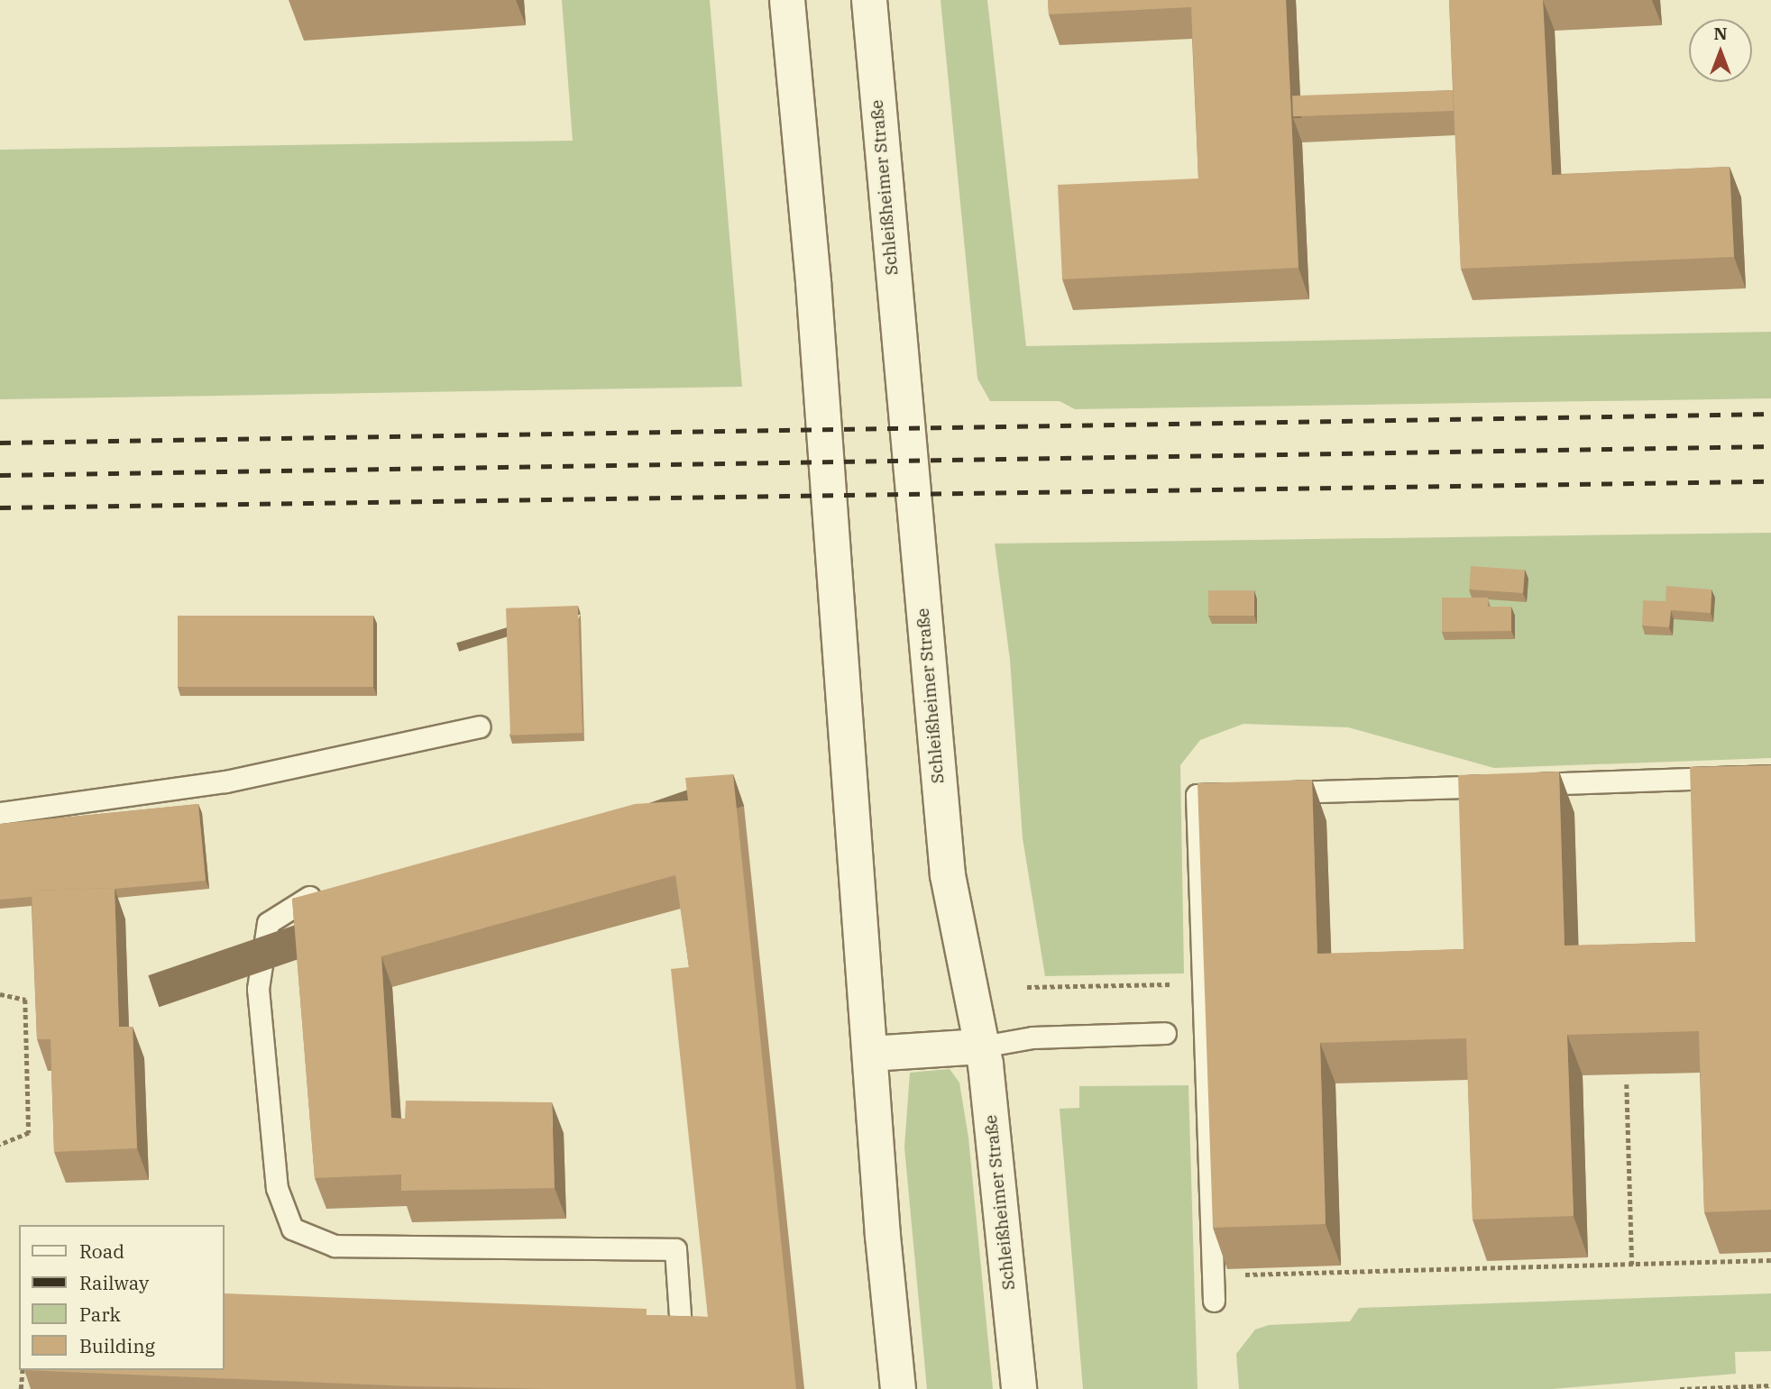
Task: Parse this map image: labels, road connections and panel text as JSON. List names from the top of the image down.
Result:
{
  "streets": {
    "main road": ["Schleißheimer Straße"]
  },
  "legend": [
    "Road",
    "Railway",
    "Park",
    "Building"
  ],
  "north": "top"
}
